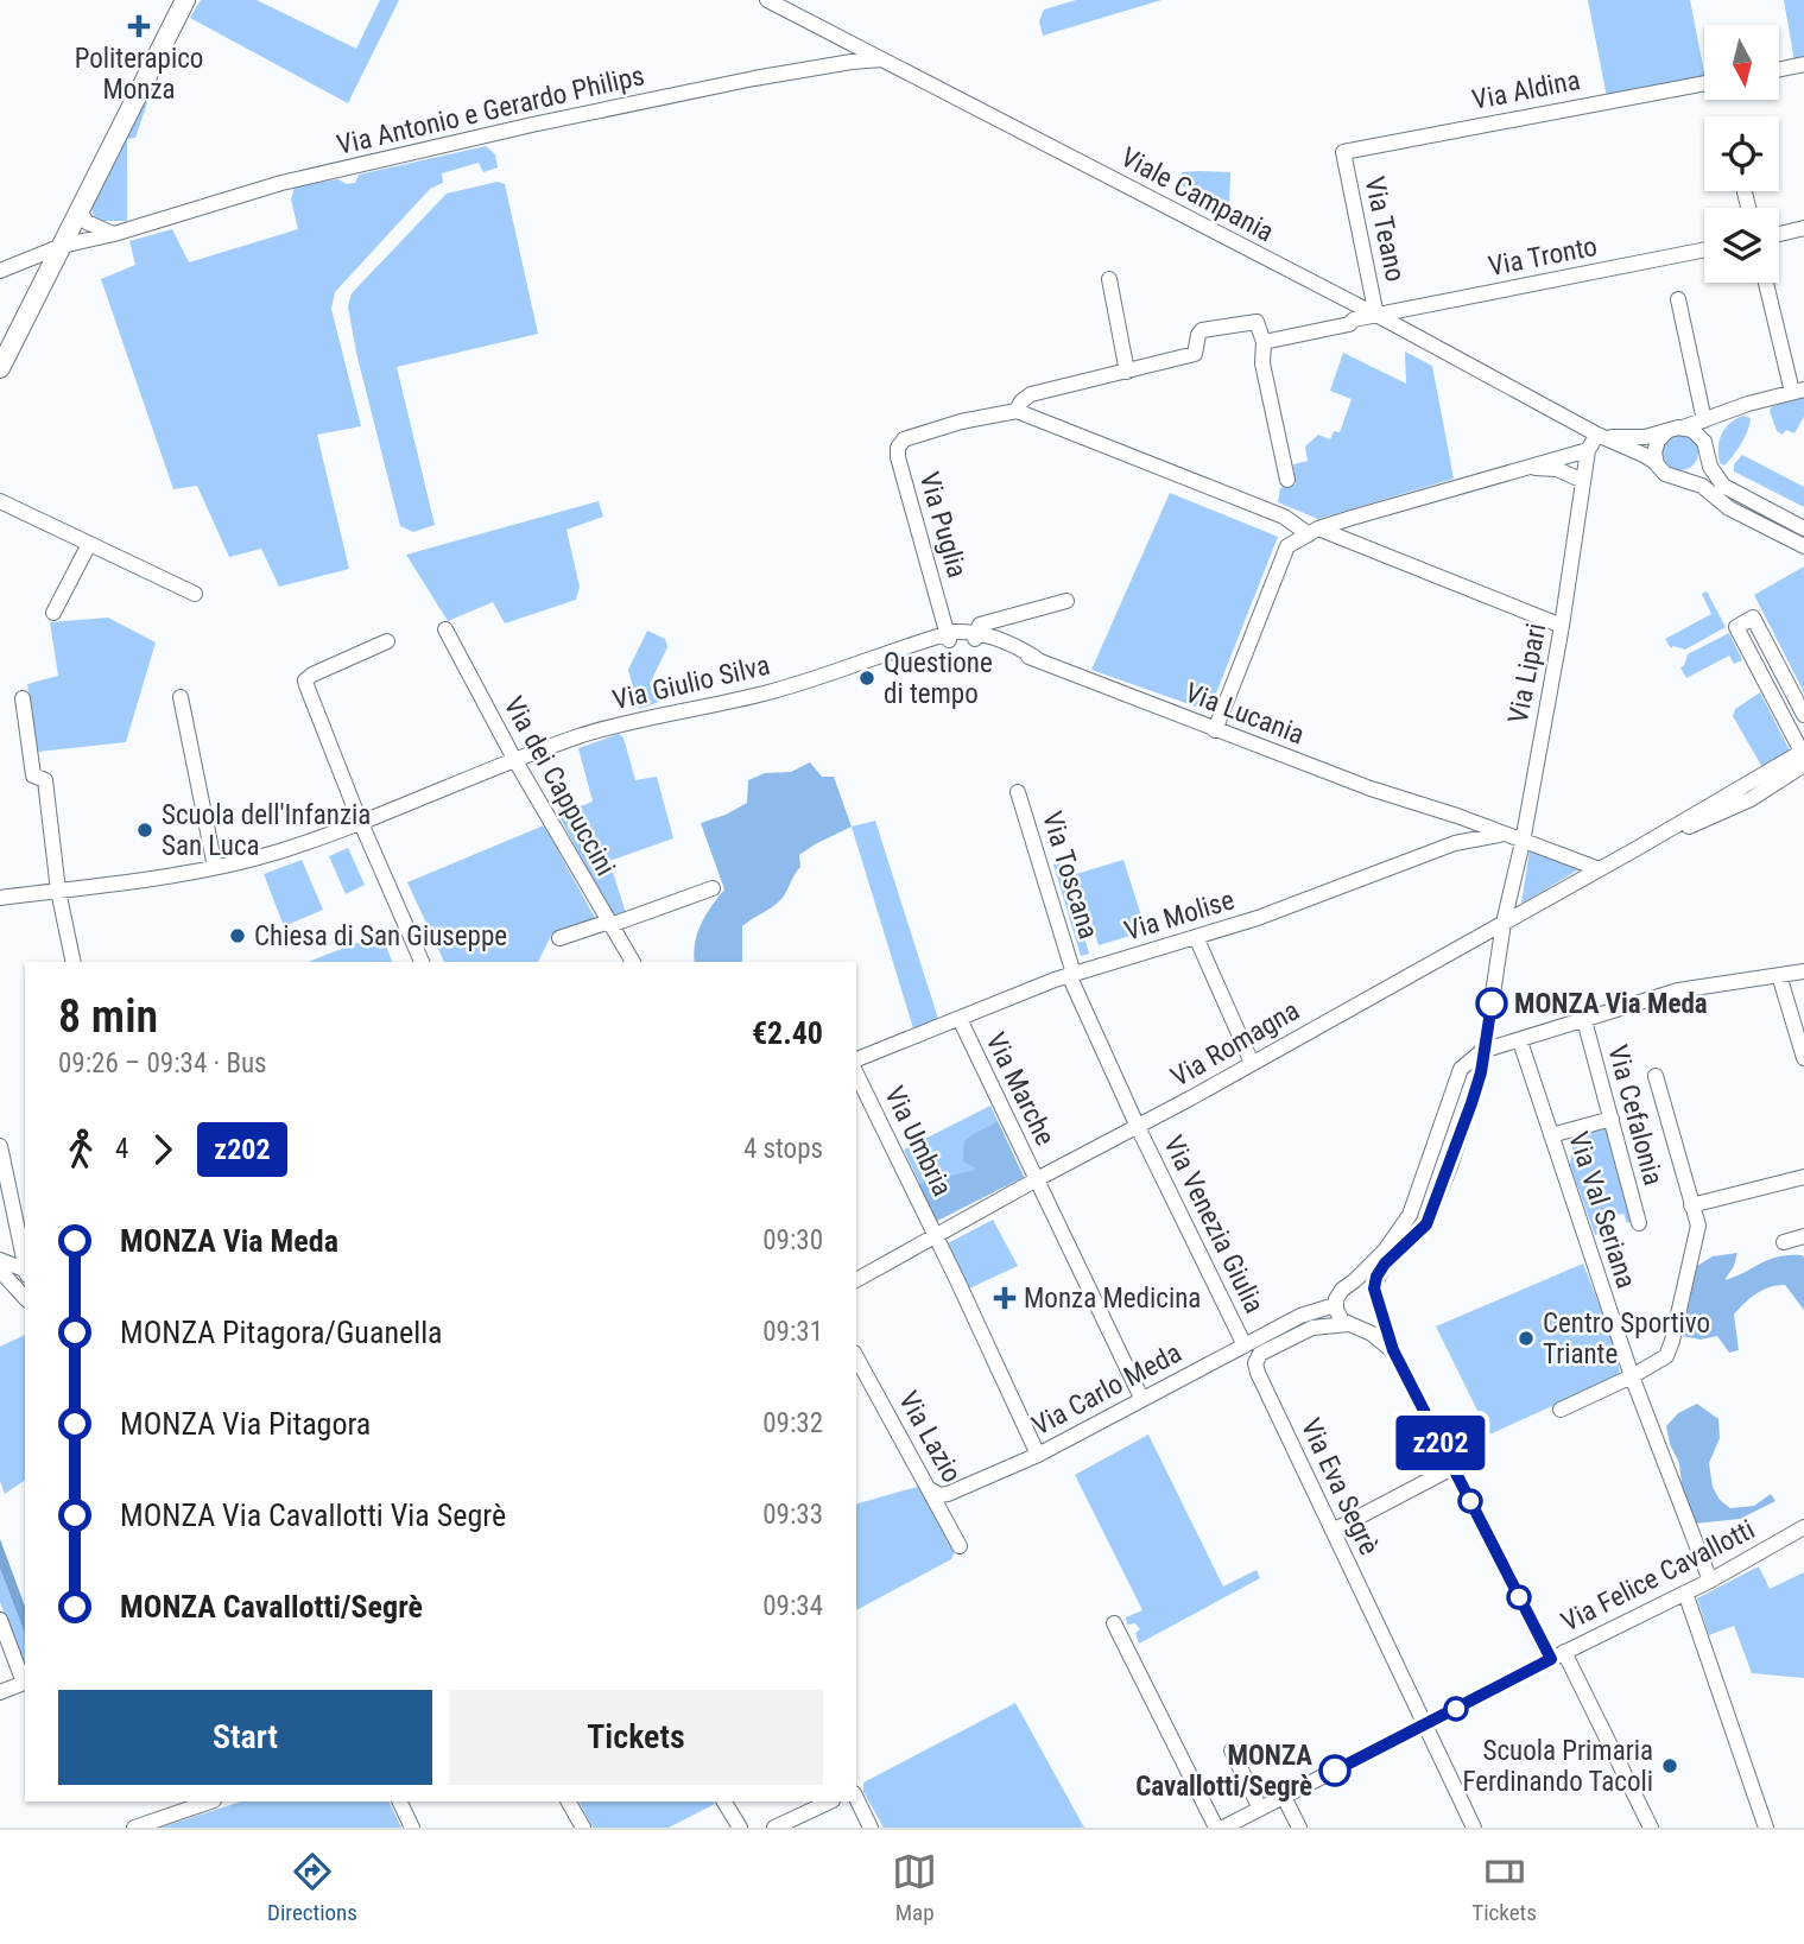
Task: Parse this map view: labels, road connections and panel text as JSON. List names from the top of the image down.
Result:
{
  "streets": {
    "street": [
      "Via Aldina",
      "Via Antonio e Gerardo Philips",
      "Viale Campania",
      "Via Teano",
      "Via Tronto",
      "Via Puglia",
      "Via Lipari",
      "Via Giulio Silva",
      "Via Lucania",
      "Via dei Cappuccini",
      "Via Toscana",
      "Via Molise",
      "Via Romagna",
      "Via Marche",
      "Via Cefalonia",
      "Via Umbria",
      "Via Val Seriana",
      "Via Venezia Giulia",
      "Via Carlo Meda",
      "Via Lazio",
      "Via Eva Segrè",
      "Via Felice Cavallotti"
    ]
  },
  "crossings": [
    ["Via Aldina", "Via Teano"],
    ["Via Antonio e Gerardo Philips", "Viale Campania"],
    ["Viale Campania", "Via Teano"],
    ["Viale Campania", "Via Tronto"],
    ["Viale Campania", "Via Lipari"],
    ["Via Teano", "Via Tronto"],
    ["Via Tronto", "Via Puglia"],
    ["Via Puglia", "Via Giulio Silva"],
    ["Via Lipari", "Via Romagna"],
    ["Via Giulio Silva", "Via Lucania"],
    ["Via Giulio Silva", "Via dei Cappuccini"],
    ["Via Lucania", "Via Molise"],
    ["Via Toscana", "Via Molise"],
    ["Via Toscana", "Via Romagna"],
    ["Via Toscana", "Via Venezia Giulia"],
    ["Via Molise", "Via Marche"],
    ["Via Romagna", "Via Marche"],
    ["Via Romagna", "Via Umbria"],
    ["Via Romagna", "Via Venezia Giulia"],
    ["Via Marche", "Via Carlo Meda"],
    ["Via Umbria", "Via Carlo Meda"],
    ["Via Val Seriana", "Via Felice Cavallotti"],
    ["Via Venezia Giulia", "Via Carlo Meda"],
    ["Via Carlo Meda", "Via Lazio"],
    ["Via Carlo Meda", "Via Eva Segrè"],
    ["Via Eva Segrè", "Via Felice Cavallotti"]
  ],
  "places": {
    "health": ["Politerapico Monza", "Monza Medicina"],
    "other": [
      "Questione di tempo",
      "Scuola dell'Infanzia San Luca",
      "Chiesa di San Giuseppe",
      "MONZA Via Meda",
      "Centro Sportivo Triante",
      "Scuola Primaria Ferdinando Tacoli",
      "MONZA Cavallotti/Segrè"
    ]
  },
  "lines": ["bus line z202"],
  "north": "bottom",
  "page": {
    "on_map": "z202",
    "heading": ["8 min", "09:26 – 09:34 · Bus", "€2.40"],
    "legs": ["4", "z202", "4 stops"],
    "list": [
      {
        "name": "MONZA Via Meda",
        "value": "09:30"
      },
      {
        "name": "MONZA Pitagora/Guanella",
        "value": "09:31"
      },
      {
        "name": "MONZA Via Pitagora",
        "value": "09:32"
      },
      {
        "name": "MONZA Via Cavallotti Via Segrè",
        "value": "09:33"
      },
      {
        "name": "MONZA Cavallotti/Segrè",
        "value": "09:34"
      }
    ],
    "buttons": ["Start", "Tickets"],
    "tabs": ["Directions", "Map", "Tickets"]
  }
}
